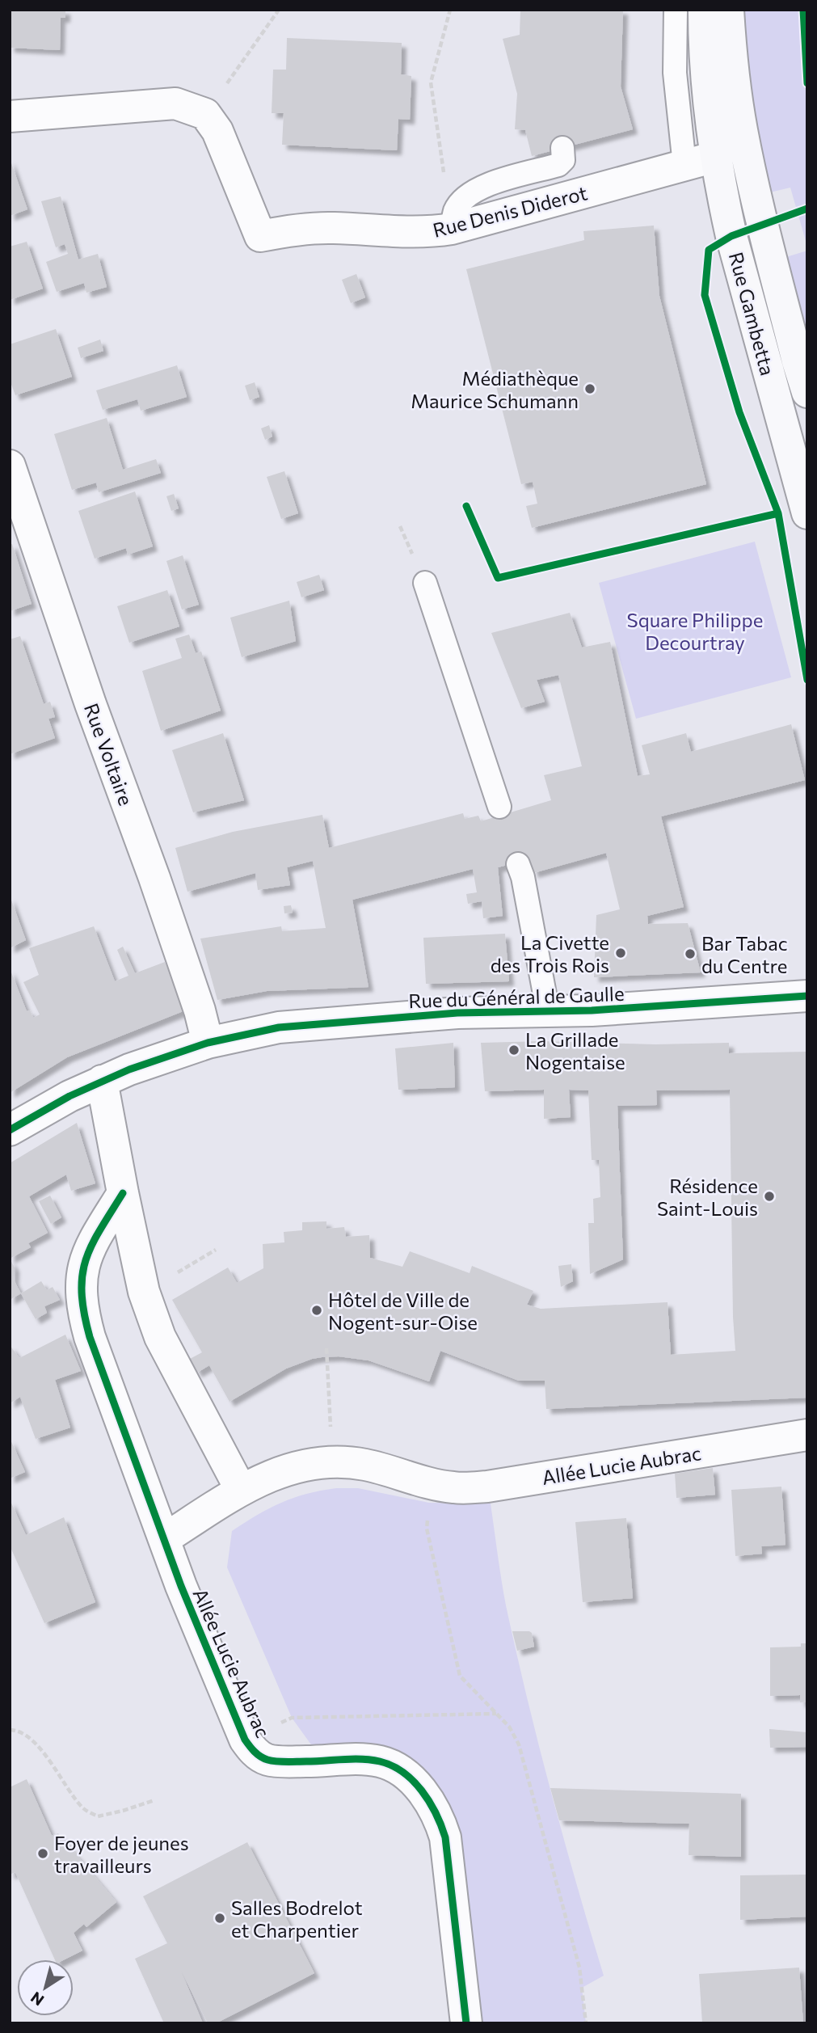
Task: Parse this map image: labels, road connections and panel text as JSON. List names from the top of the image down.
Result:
{
  "streets": {
    "main road": ["Rue Gambetta"],
    "street": [
      "Rue Denis Diderot",
      "Rue Voltaire",
      "Rue du Général de Gaulle",
      "Allée Lucie Aubrac"
    ]
  },
  "crossings": [
    ["Rue Denis Diderot", "Rue Gambetta"],
    ["Rue Voltaire", "Rue du Général de Gaulle"]
  ],
  "parks": ["Square Philippe Decourtray"],
  "places": [
    "Médiathèque Maurice Schumann",
    "La Civette des Trois Rois",
    "Bar Tabac du Centre",
    "La Grillade Nogentaise",
    "Résidence Saint-Louis",
    "Hôtel de Ville de Nogent-sur-Oise",
    "Foyer de jeunes travailleurs",
    "Salles Bodrelot et Charpentier"
  ],
  "north": "bottom left"
}
